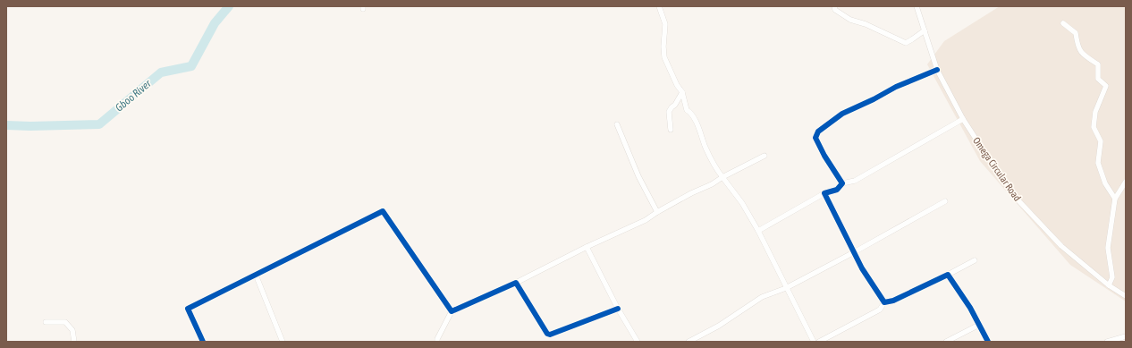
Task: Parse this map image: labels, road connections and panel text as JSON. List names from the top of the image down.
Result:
{
  "streets": {
    "street": ["Omega Circular Road"]
  },
  "water": ["Gboo River"]
}
